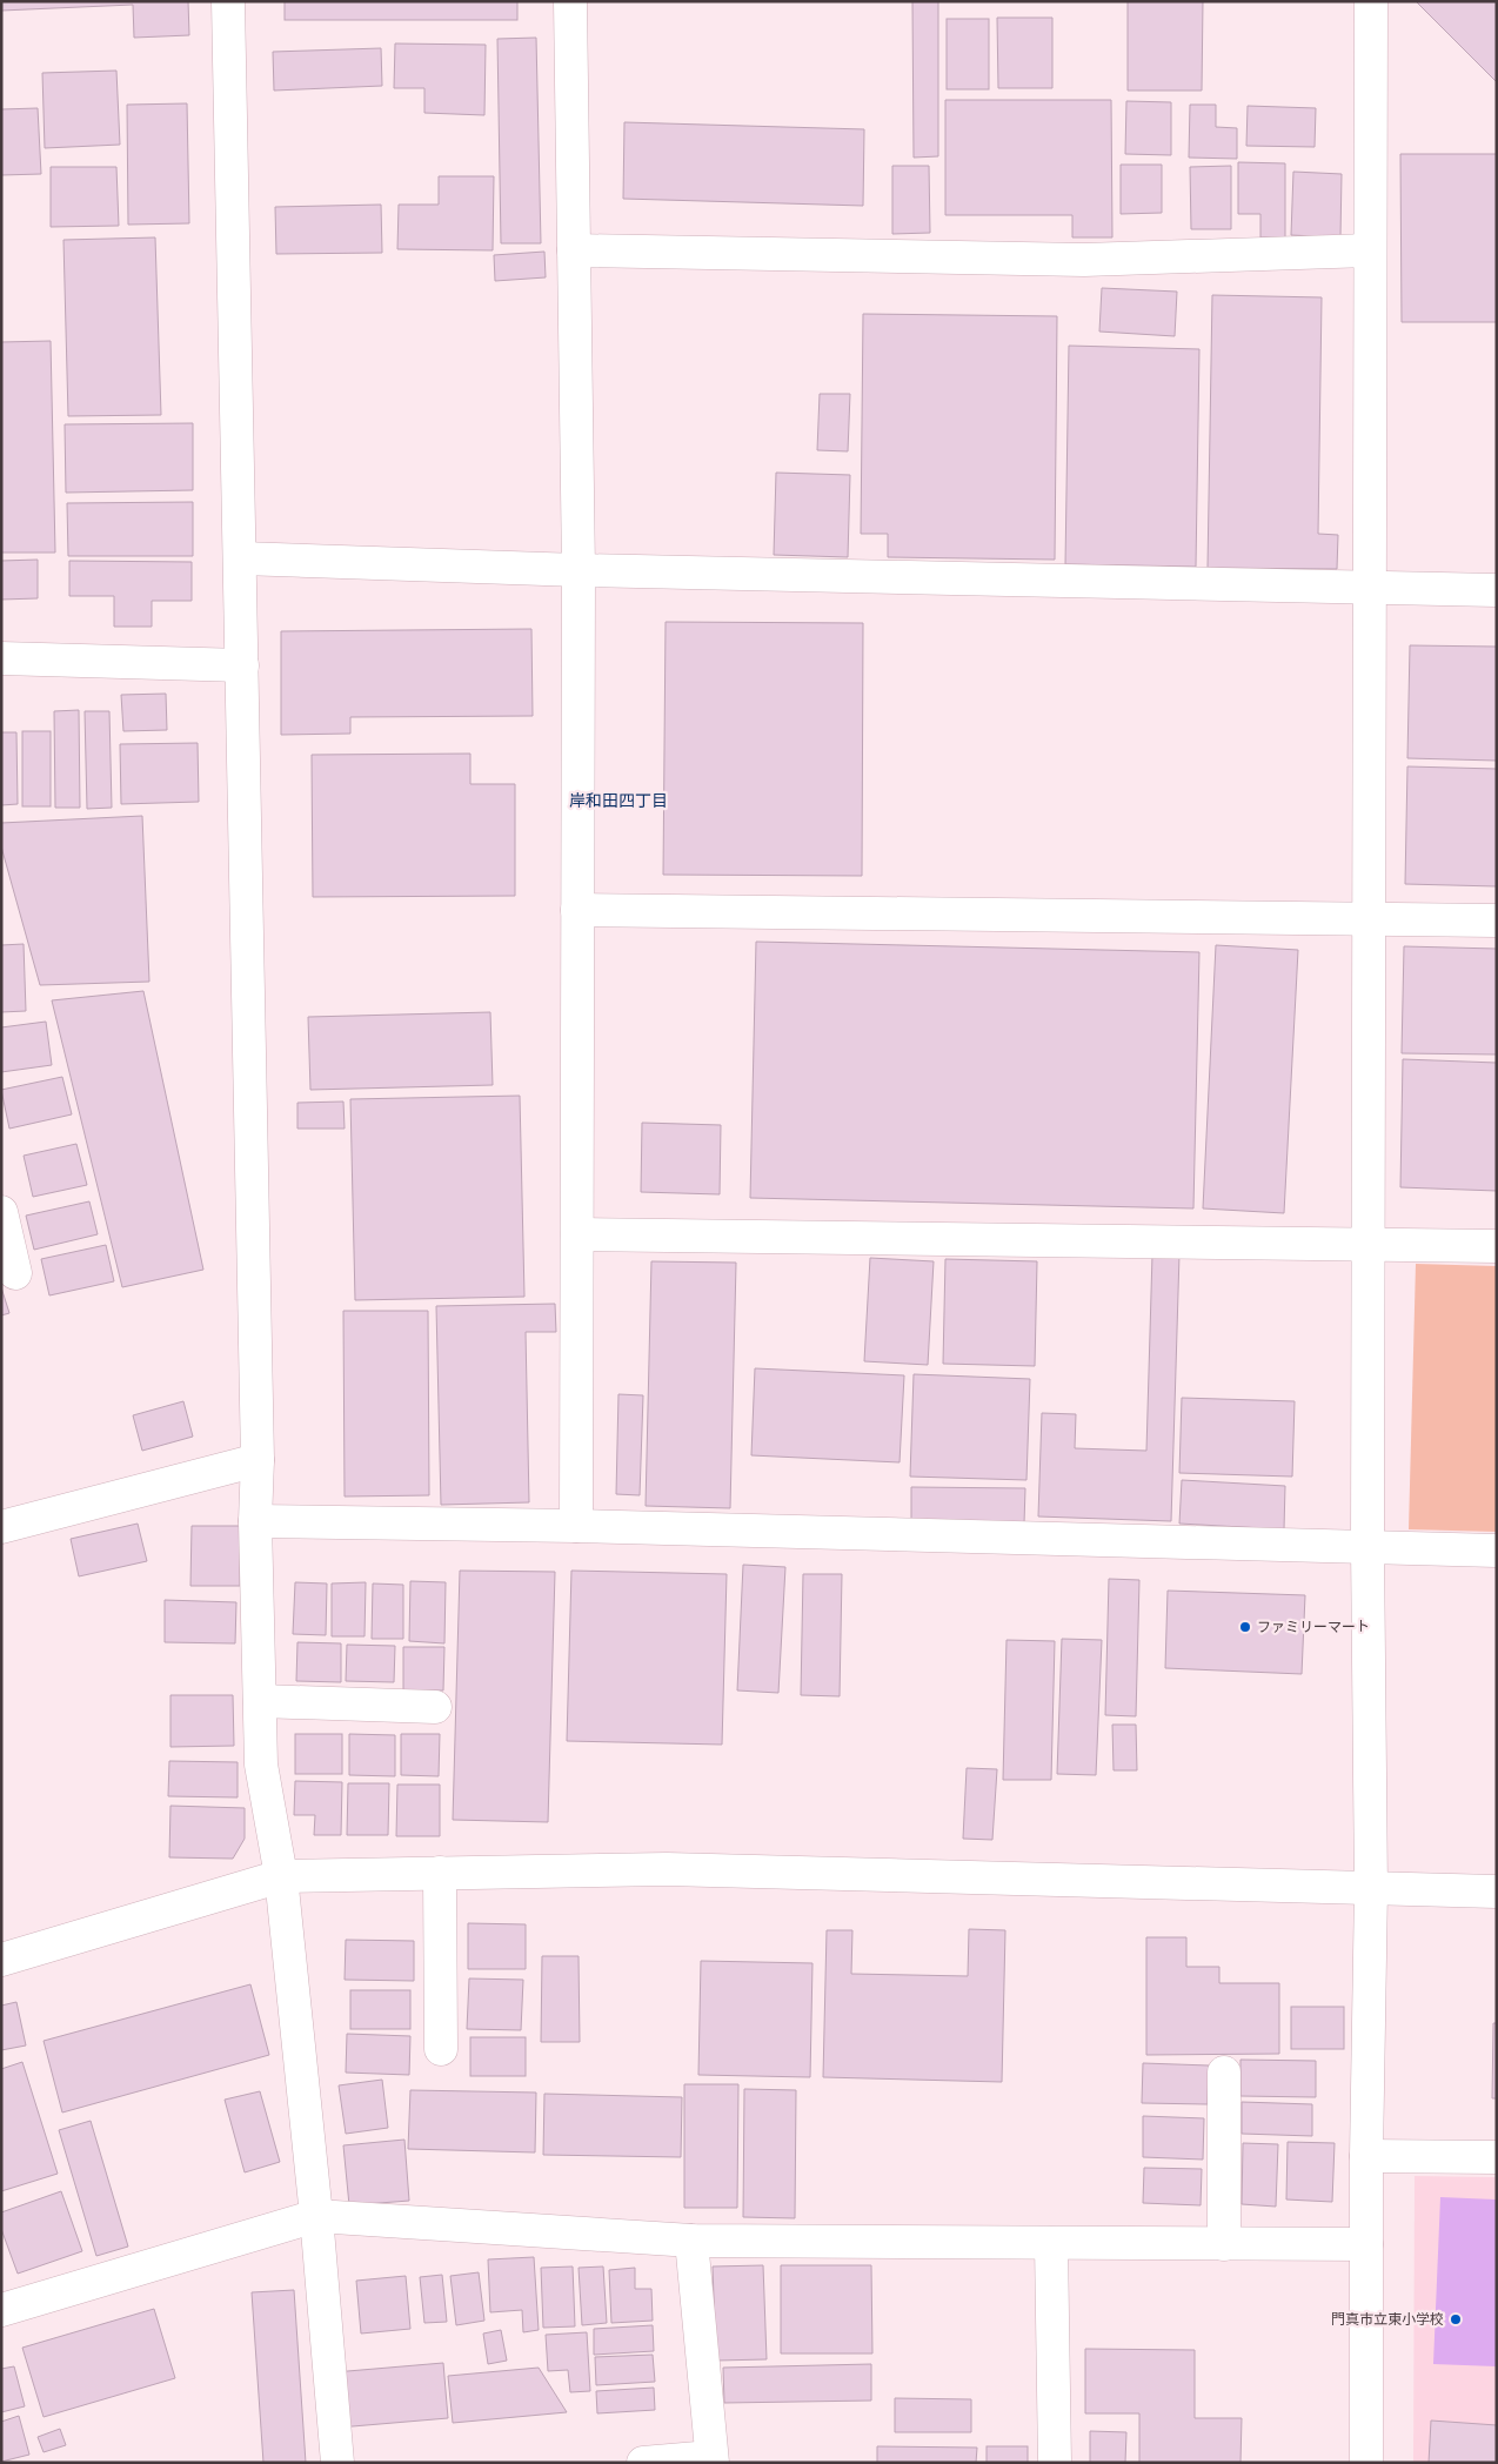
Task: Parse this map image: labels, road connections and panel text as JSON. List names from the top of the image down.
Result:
{
  "districts": ["岸和田四丁目"],
  "places": ["ファミリーマート", "門真市立東小学校"]
}
